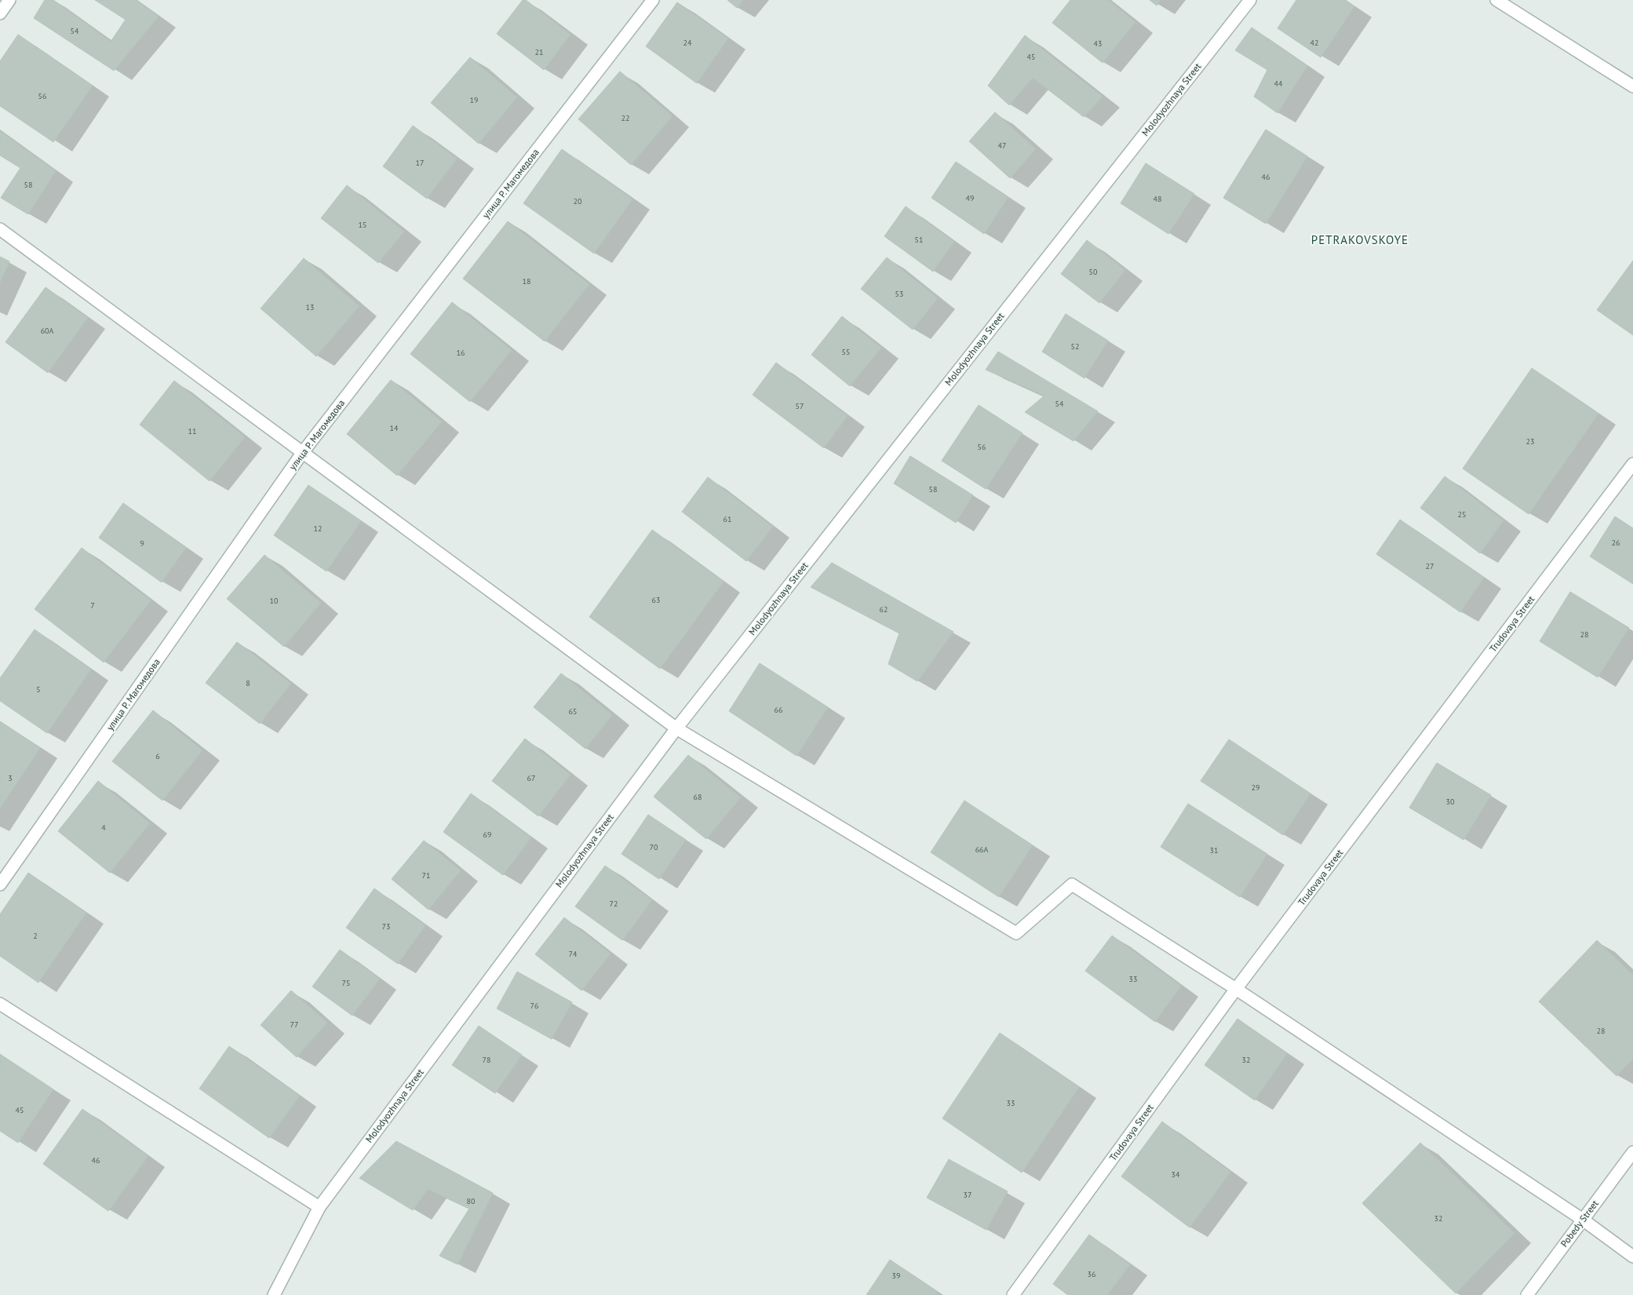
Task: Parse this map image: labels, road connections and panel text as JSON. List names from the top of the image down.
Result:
{
  "streets": {
    "street": [
      "Molodyozhnaya Street",
      "улица Р. Магомедова",
      "Trudovaya Street",
      "Pobedy Street"
    ]
  },
  "districts": ["PETRAKOVSKOYE"],
  "house_numbers": [
    "54",
    "24",
    "42",
    "43",
    "21",
    "45",
    "44",
    "56",
    "19",
    "22",
    "47",
    "17",
    "46",
    "58",
    "49",
    "48",
    "20",
    "15",
    "51",
    "50",
    "18",
    "53",
    "13",
    "60А",
    "52",
    "55",
    "16",
    "54",
    "57",
    "14",
    "11",
    "23",
    "56",
    "58",
    "25",
    "61",
    "12",
    "26",
    "9",
    "27",
    "63",
    "10",
    "7",
    "62",
    "28",
    "8",
    "5",
    "66",
    "65",
    "6",
    "3",
    "67",
    "29",
    "68",
    "30",
    "4",
    "69",
    "70",
    "66А",
    "31",
    "71",
    "72",
    "73",
    "2",
    "74",
    "33",
    "75",
    "76",
    "77",
    "28",
    "78",
    "32",
    "33",
    "45",
    "46",
    "34",
    "37",
    "80",
    "32",
    "36",
    "39"
  ]
}
